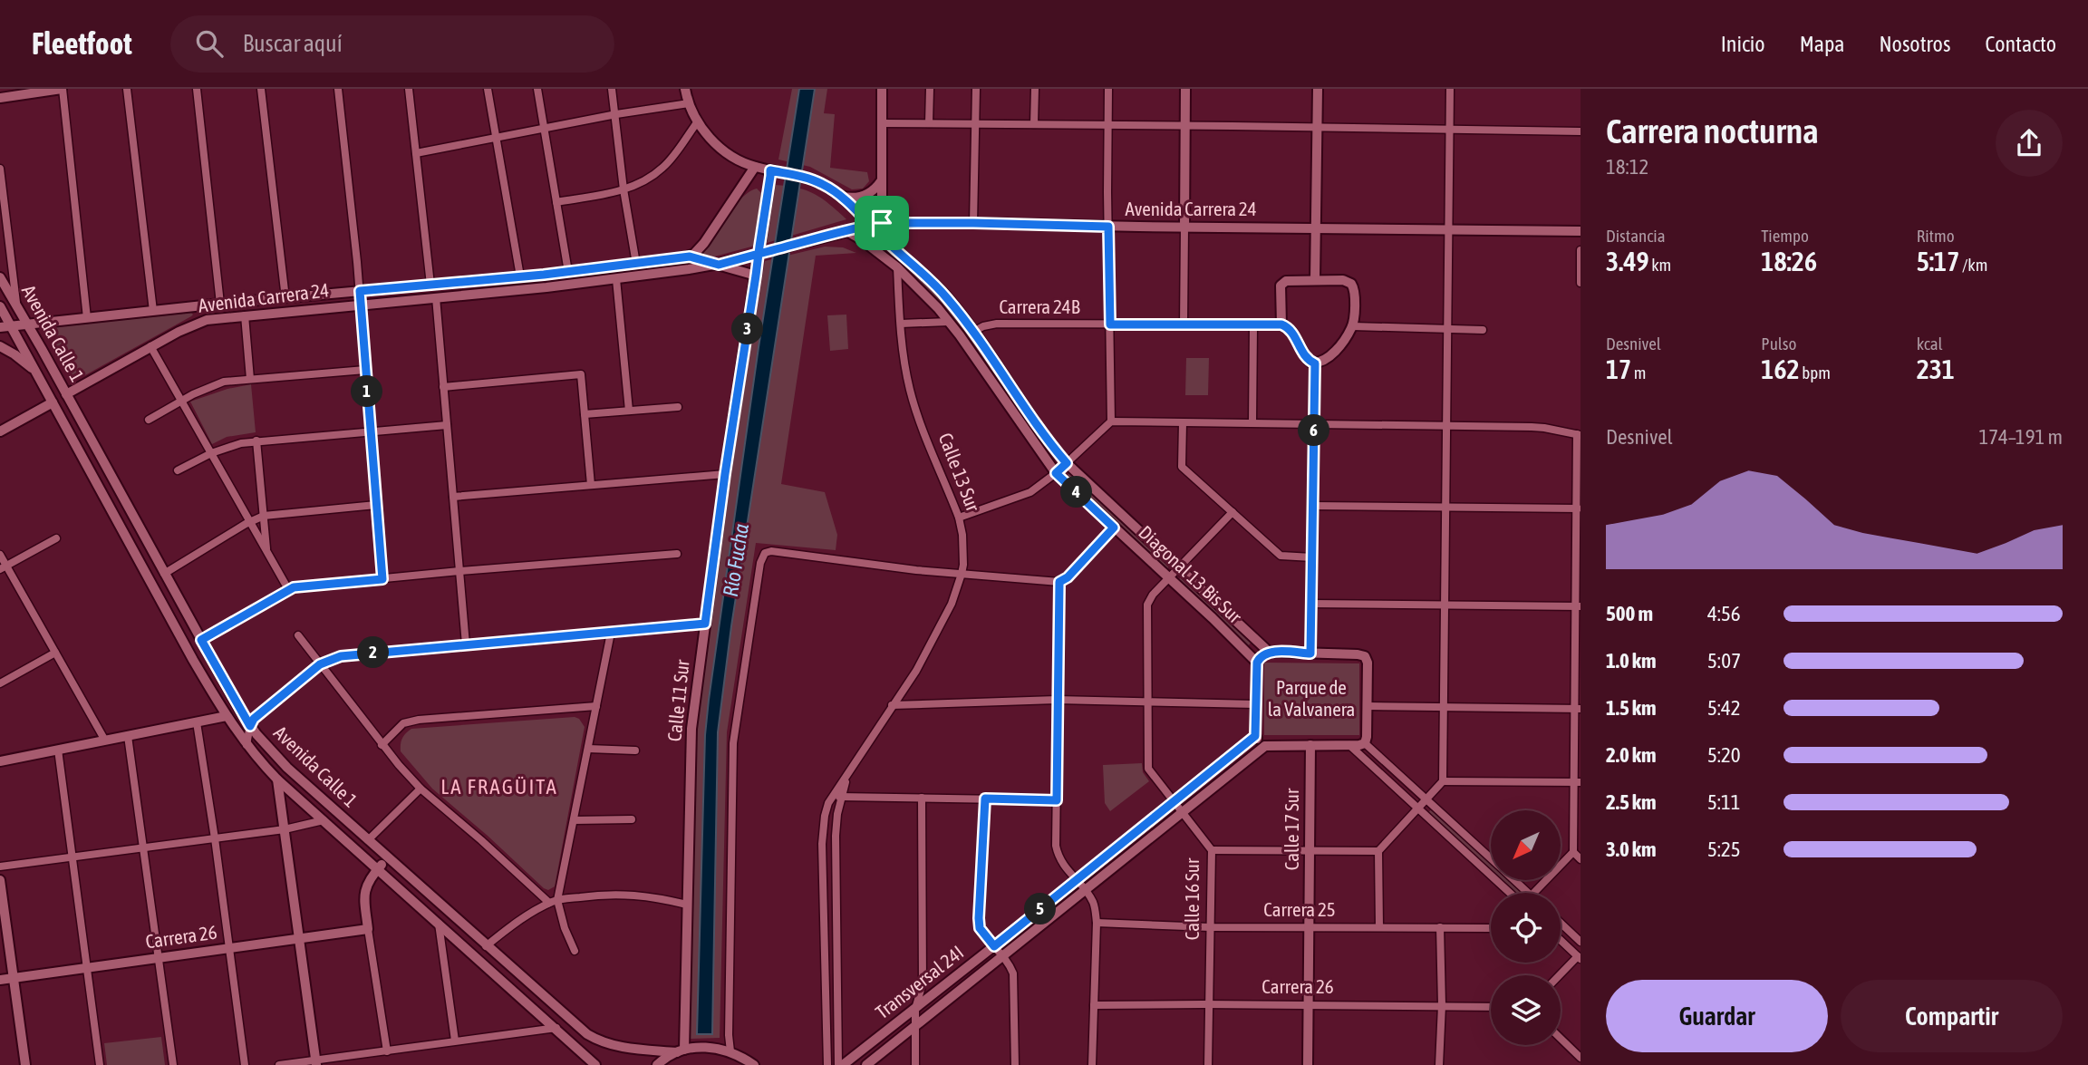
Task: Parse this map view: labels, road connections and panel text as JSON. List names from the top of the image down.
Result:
{
  "streets": {
    "street": [
      "Avenida Carrera 24",
      "Carrera 24B",
      "Avenida Calle 1",
      "Calle 13 Sur",
      "Diagonal 13 Bis Sur",
      "Calle 11 Sur",
      "Calle 17 Sur",
      "Calle 16 Sur",
      "Carrera 25",
      "Carrera 26",
      "Transversal 24I"
    ]
  },
  "crossings": [
    ["Avenida Carrera 24", "Avenida Calle 1"],
    ["Avenida Carrera 24", "Diagonal 13 Bis Sur"],
    ["Avenida Carrera 24", "Calle 11 Sur"],
    ["Carrera 24B", "Diagonal 13 Bis Sur"],
    ["Avenida Calle 1", "Calle 11 Sur"],
    ["Calle 13 Sur", "Diagonal 13 Bis Sur"],
    ["Calle 13 Sur", "Transversal 24I"],
    ["Diagonal 13 Bis Sur", "Calle 11 Sur"],
    ["Diagonal 13 Bis Sur", "Calle 16 Sur"],
    ["Calle 17 Sur", "Carrera 25"],
    ["Calle 17 Sur", "Carrera 26"],
    ["Calle 16 Sur", "Carrera 25"],
    ["Calle 16 Sur", "Carrera 26"],
    ["Calle 16 Sur", "Transversal 24I"]
  ],
  "districts": ["LA FRAGÜITA"],
  "water": ["Río Fucha"],
  "parks": ["Parque de la Valvanera"],
  "north": "bottom left",
  "page": {
    "header": "Fleetfoot",
    "search": "Buscar aquí",
    "nav": [
      "Inicio",
      "Mapa",
      "Nosotros",
      "Contacto"
    ],
    "heading": ["Carrera nocturna", "18:12"],
    "stats": [
      ["Distancia", "3.49 km"],
      ["Tiempo", "18:26"],
      ["Ritmo", "5:17 /km"],
      ["Desnivel", "17 m"],
      ["Pulso", "162 bpm"],
      ["kcal", "231"]
    ],
    "pins": [
      "3",
      "1",
      "6",
      "4",
      "2",
      "5"
    ],
    "chart": ["Desnivel", "174–191 m"],
    "list": [
      {
        "name": "500 m",
        "note": "4:56"
      },
      {
        "name": "1.0 km",
        "note": "5:07"
      },
      {
        "name": "1.5 km",
        "note": "5:42"
      },
      {
        "name": "2.0 km",
        "note": "5:20"
      },
      {
        "name": "2.5 km",
        "note": "5:11"
      },
      {
        "name": "3.0 km",
        "note": "5:25"
      }
    ],
    "buttons": ["Guardar", "Compartir"]
  }
}
